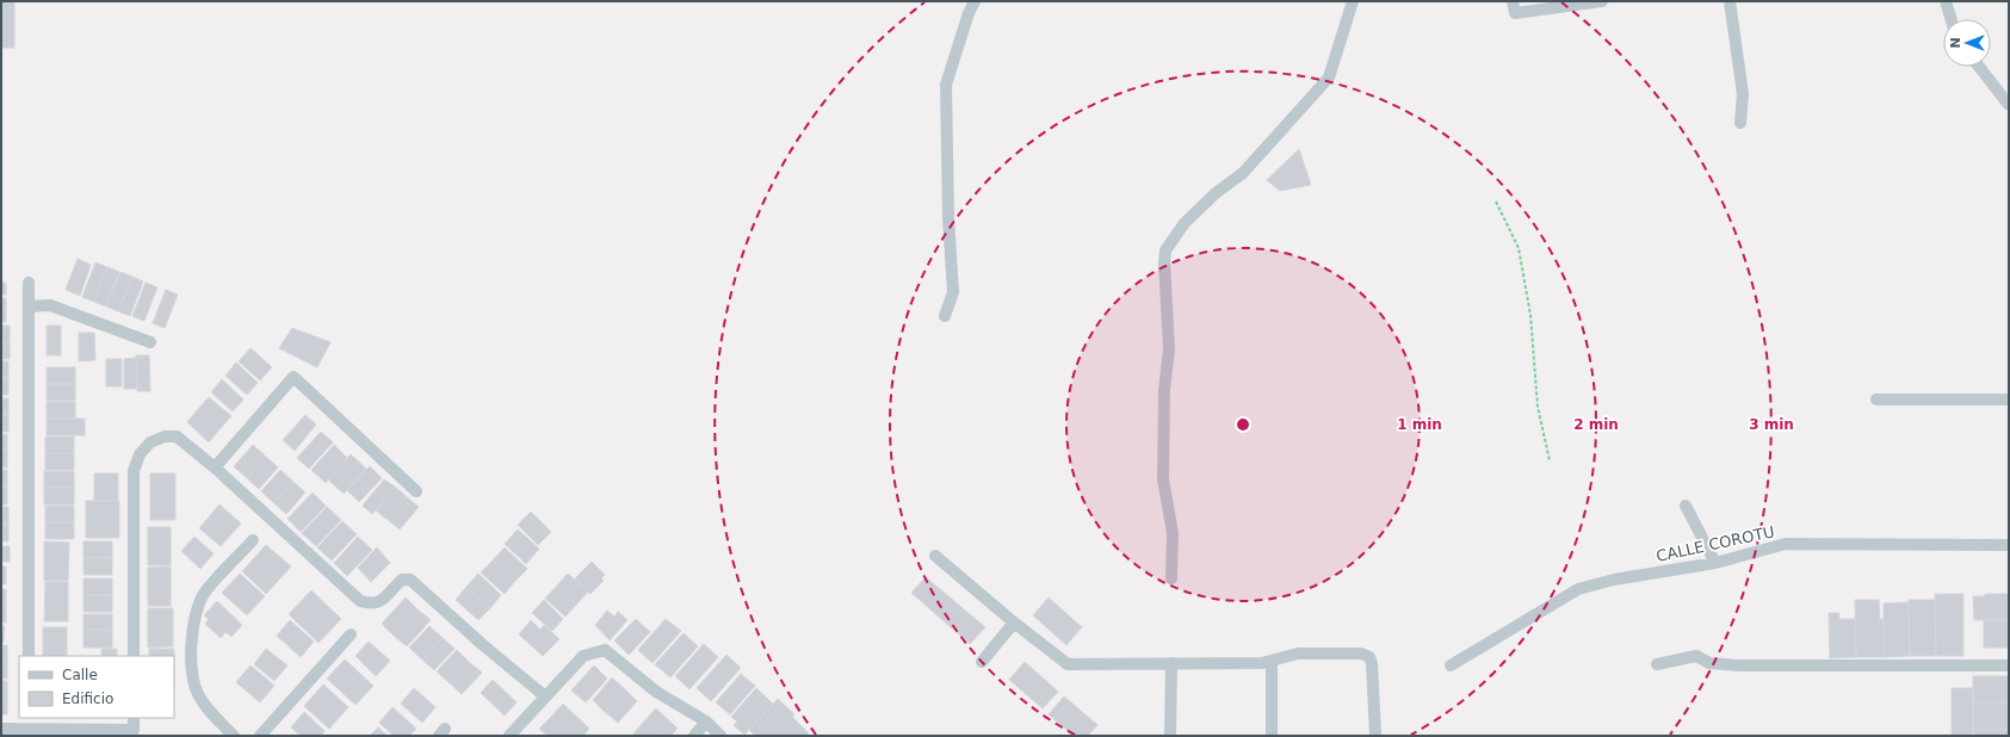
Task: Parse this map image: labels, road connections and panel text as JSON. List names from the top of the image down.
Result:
{
  "streets": {
    "street": ["CALLE COROTU"]
  },
  "legend": ["Calle", "Edificio"],
  "north": "left",
  "rings": ["1 min", "2 min", "3 min"]
}
